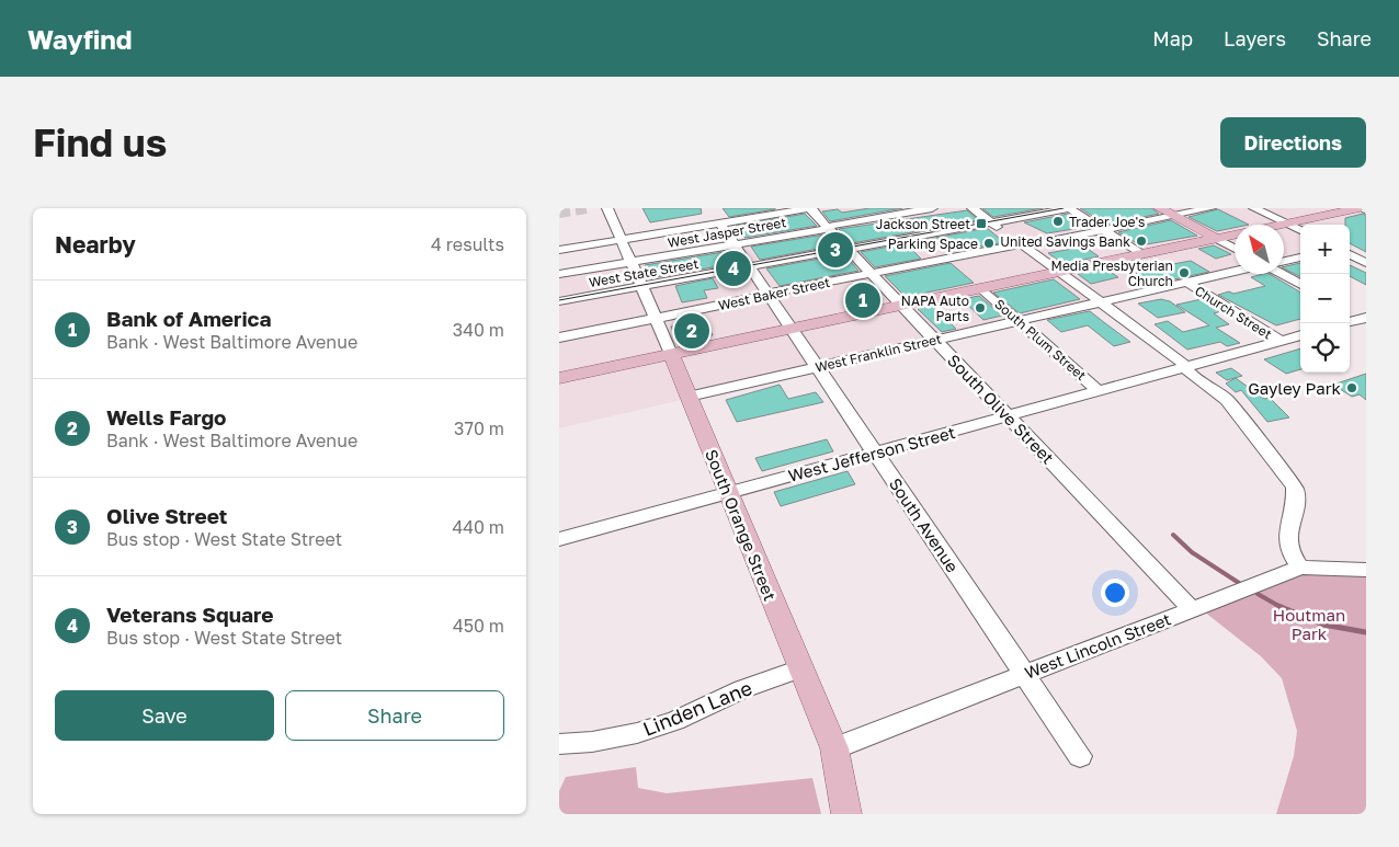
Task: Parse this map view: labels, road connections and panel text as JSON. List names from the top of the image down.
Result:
{
  "streets": {
    "main road": ["South Orange Street"],
    "street": [
      "West Jasper Street",
      "West State Street",
      "West Baker Street",
      "Church Street",
      "South Plum Street",
      "West Franklin Street",
      "South Olive Street",
      "West Jefferson Street",
      "South Avenue",
      "West Lincoln Street",
      "Linden Lane"
    ]
  },
  "crossings": [
    ["West Jasper Street", "South Olive Street"],
    ["West Jasper Street", "South Orange Street"],
    ["West Jasper Street", "South Avenue"],
    ["West State Street", "South Olive Street"],
    ["West State Street", "South Orange Street"],
    ["West State Street", "South Avenue"],
    ["West Baker Street", "South Olive Street"],
    ["West Baker Street", "South Orange Street"],
    ["West Baker Street", "South Avenue"],
    ["Church Street", "West Franklin Street"],
    ["South Plum Street", "West Franklin Street"],
    ["South Plum Street", "West Jefferson Street"],
    ["West Franklin Street", "South Olive Street"],
    ["West Franklin Street", "South Orange Street"],
    ["West Franklin Street", "South Avenue"],
    ["South Olive Street", "West Jefferson Street"],
    ["South Olive Street", "West Lincoln Street"],
    ["West Jefferson Street", "South Orange Street"],
    ["West Jefferson Street", "South Avenue"],
    ["South Orange Street", "West Lincoln Street"],
    ["South Orange Street", "Linden Lane"],
    ["South Avenue", "West Lincoln Street"]
  ],
  "parks": ["Houtman Park"],
  "places": {
    "other": [
      "Trader Joe's",
      "United Savings Bank",
      "Parking Space",
      "Media Presbyterian Church",
      "NAPA Auto Parts",
      "Gayley Park"
    ],
    "transit": ["Jackson Street"]
  },
  "north": "top left",
  "page": {
    "header": "Wayfind",
    "nav": ["Map", "Layers", "Share"],
    "buttons": [
      "Directions",
      ["Save", "Share"]
    ],
    "title": "Find us",
    "heading": ["Nearby", "4 results"],
    "map_buttons": ["+", "−"],
    "pins": [
      "3",
      "4",
      "1",
      "2"
    ],
    "list": [
      {
        "mark": "1",
        "name": "Bank of America",
        "note": "Bank · West Baltimore Avenue",
        "value": "340 m"
      },
      {
        "mark": "2",
        "name": "Wells Fargo",
        "note": "Bank · West Baltimore Avenue",
        "value": "370 m"
      },
      {
        "mark": "3",
        "name": "Olive Street",
        "note": "Bus stop · West State Street",
        "value": "440 m"
      },
      {
        "mark": "4",
        "name": "Veterans Square",
        "note": "Bus stop · West State Street",
        "value": "450 m"
      }
    ]
  }
}
